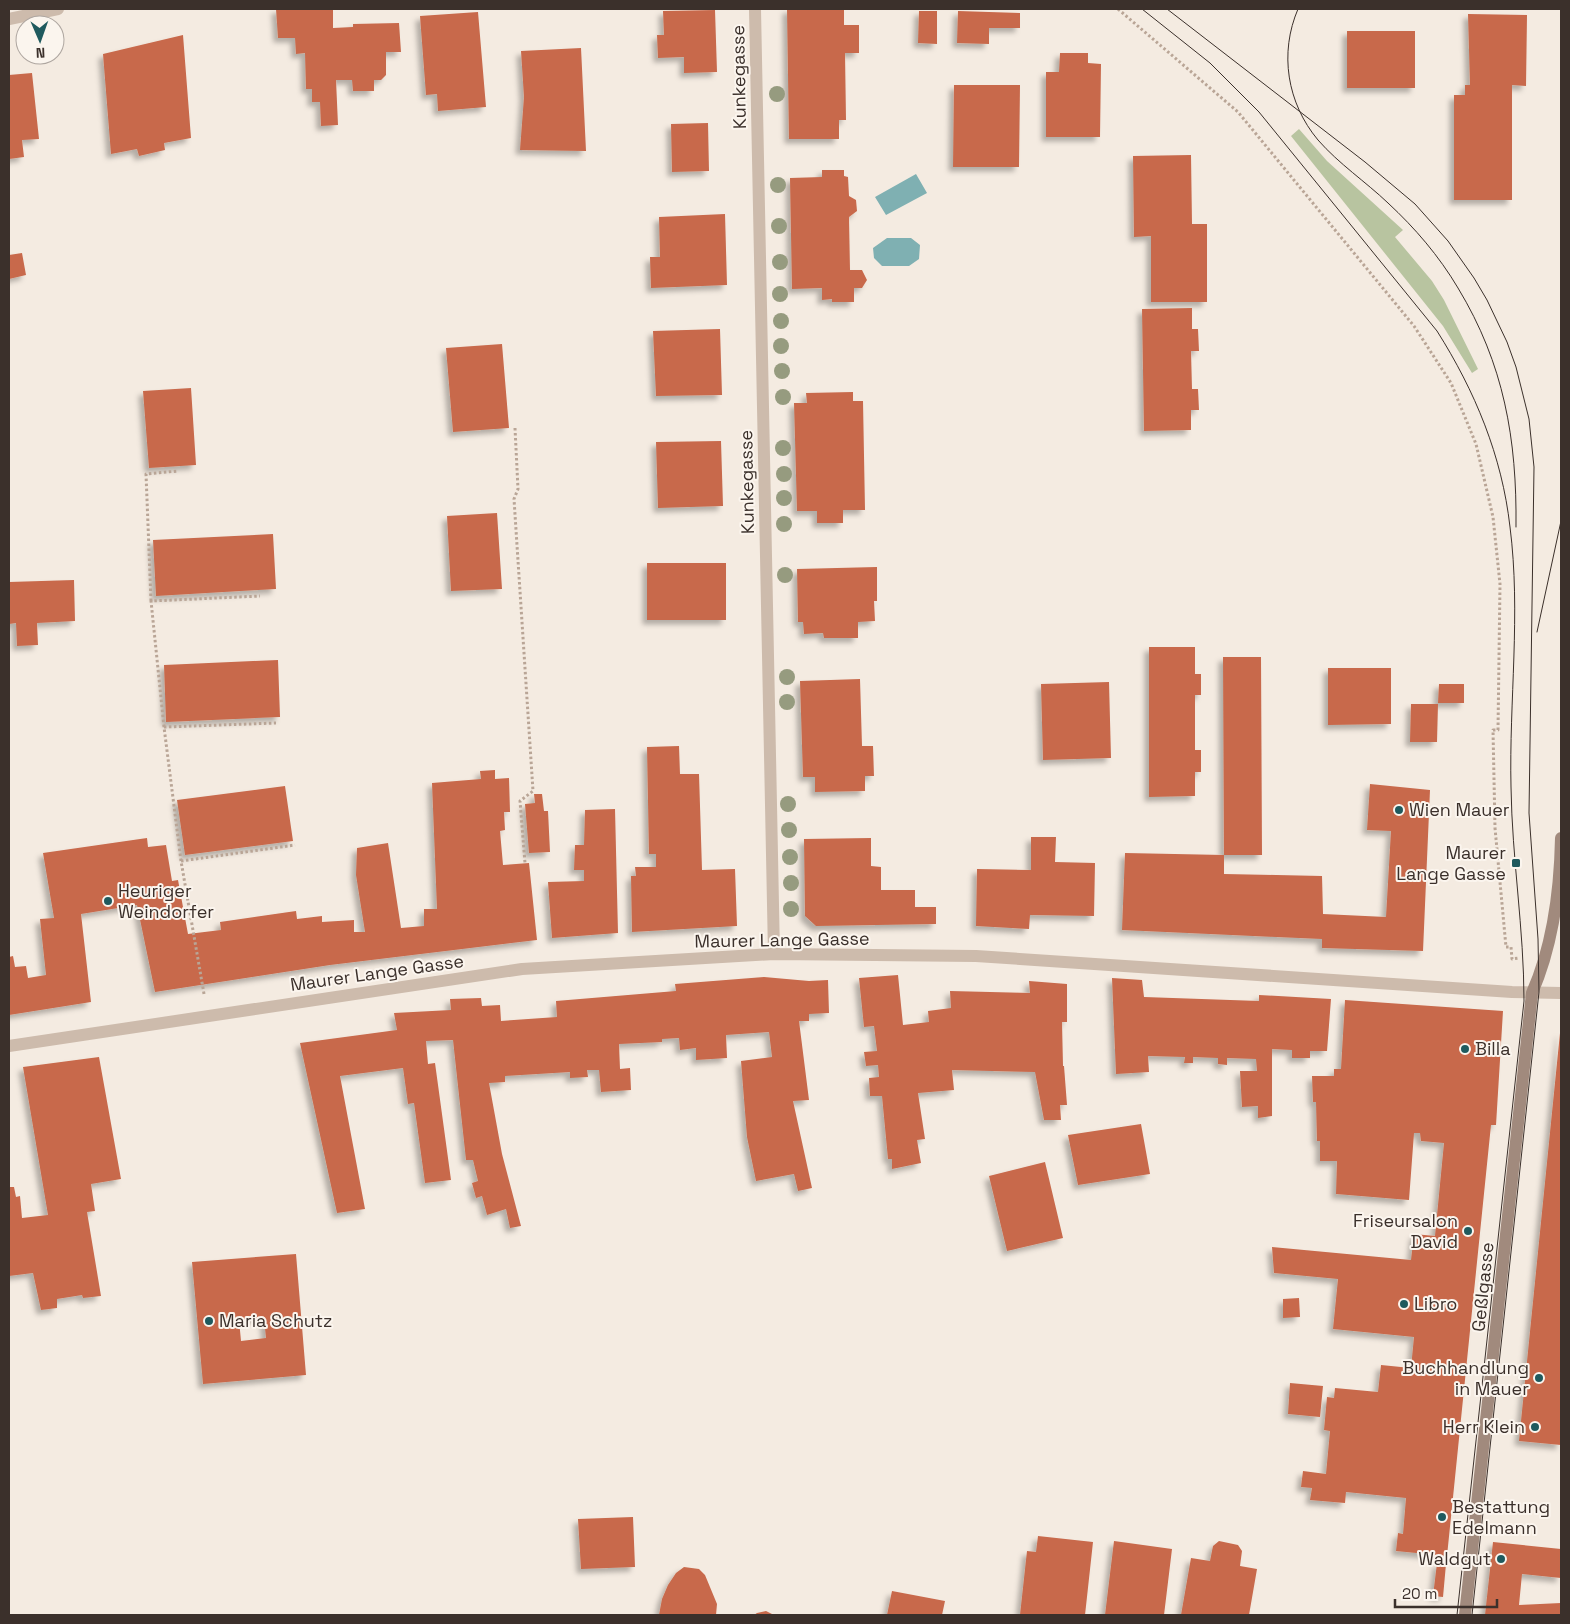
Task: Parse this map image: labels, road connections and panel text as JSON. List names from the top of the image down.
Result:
{
  "streets": {
    "street": ["Kunkegasse", "Maurer Lange Gasse", "Geßlgasse"]
  },
  "crossings": [
    ["Kunkegasse", "Maurer Lange Gasse"],
    ["Maurer Lange Gasse", "Geßlgasse"]
  ],
  "places": {
    "other": [
      "Wien Mauer",
      "Heuriger Weindorfer",
      "Billa",
      "Friseursalon David",
      "Libro",
      "Maria Schutz",
      "Buchhandlung in Mauer",
      "Herr Klein",
      "Bestattung Edelmann",
      "Waldgut"
    ],
    "transit": ["Maurer Lange Gasse"]
  },
  "scale_bar": "20 m",
  "north": "bottom"
}
